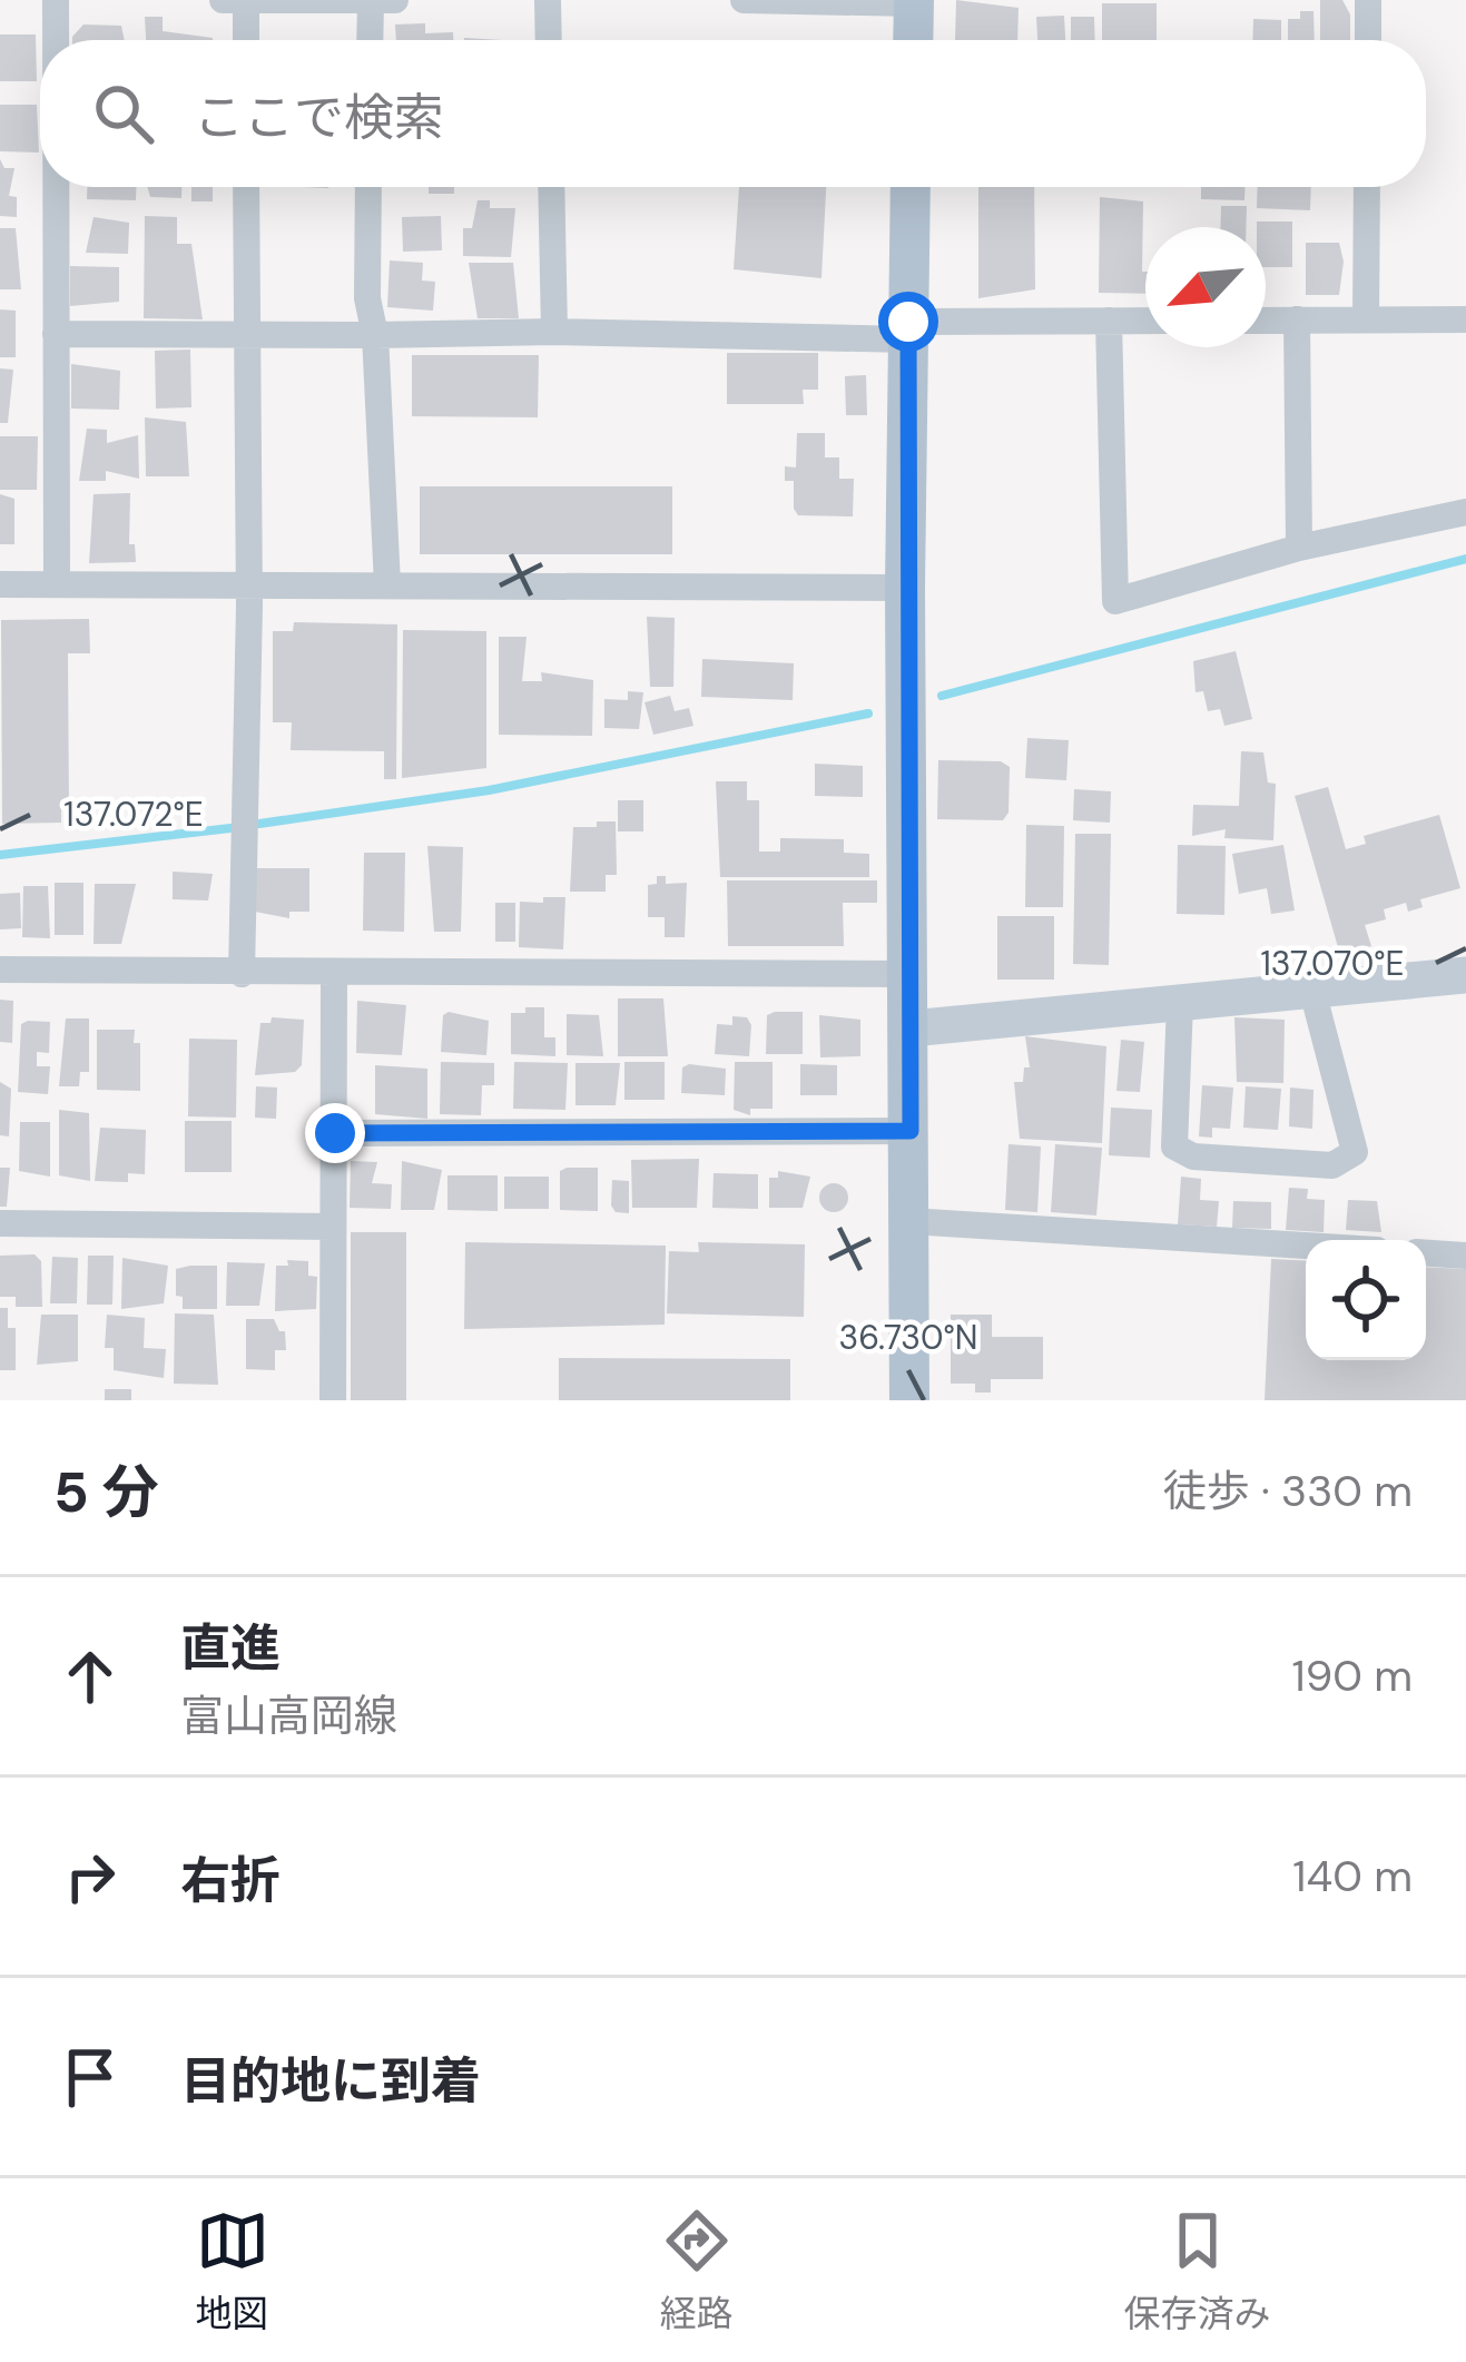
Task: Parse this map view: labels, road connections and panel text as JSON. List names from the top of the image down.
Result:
{
  "north": "bottom left",
  "page": {
    "search": "ここで検索",
    "heading": ["5 分", "徒歩 · 330 m"],
    "list": [
      ["直進", "富山高岡線", "190 m"],
      ["右折", "140 m"],
      "目的地に到着"
    ],
    "nav": ["地図", "経路", "保存済み"]
  },
  "coordinates": ["137.072°E", "137.070°E", "36.730°N"]
}
